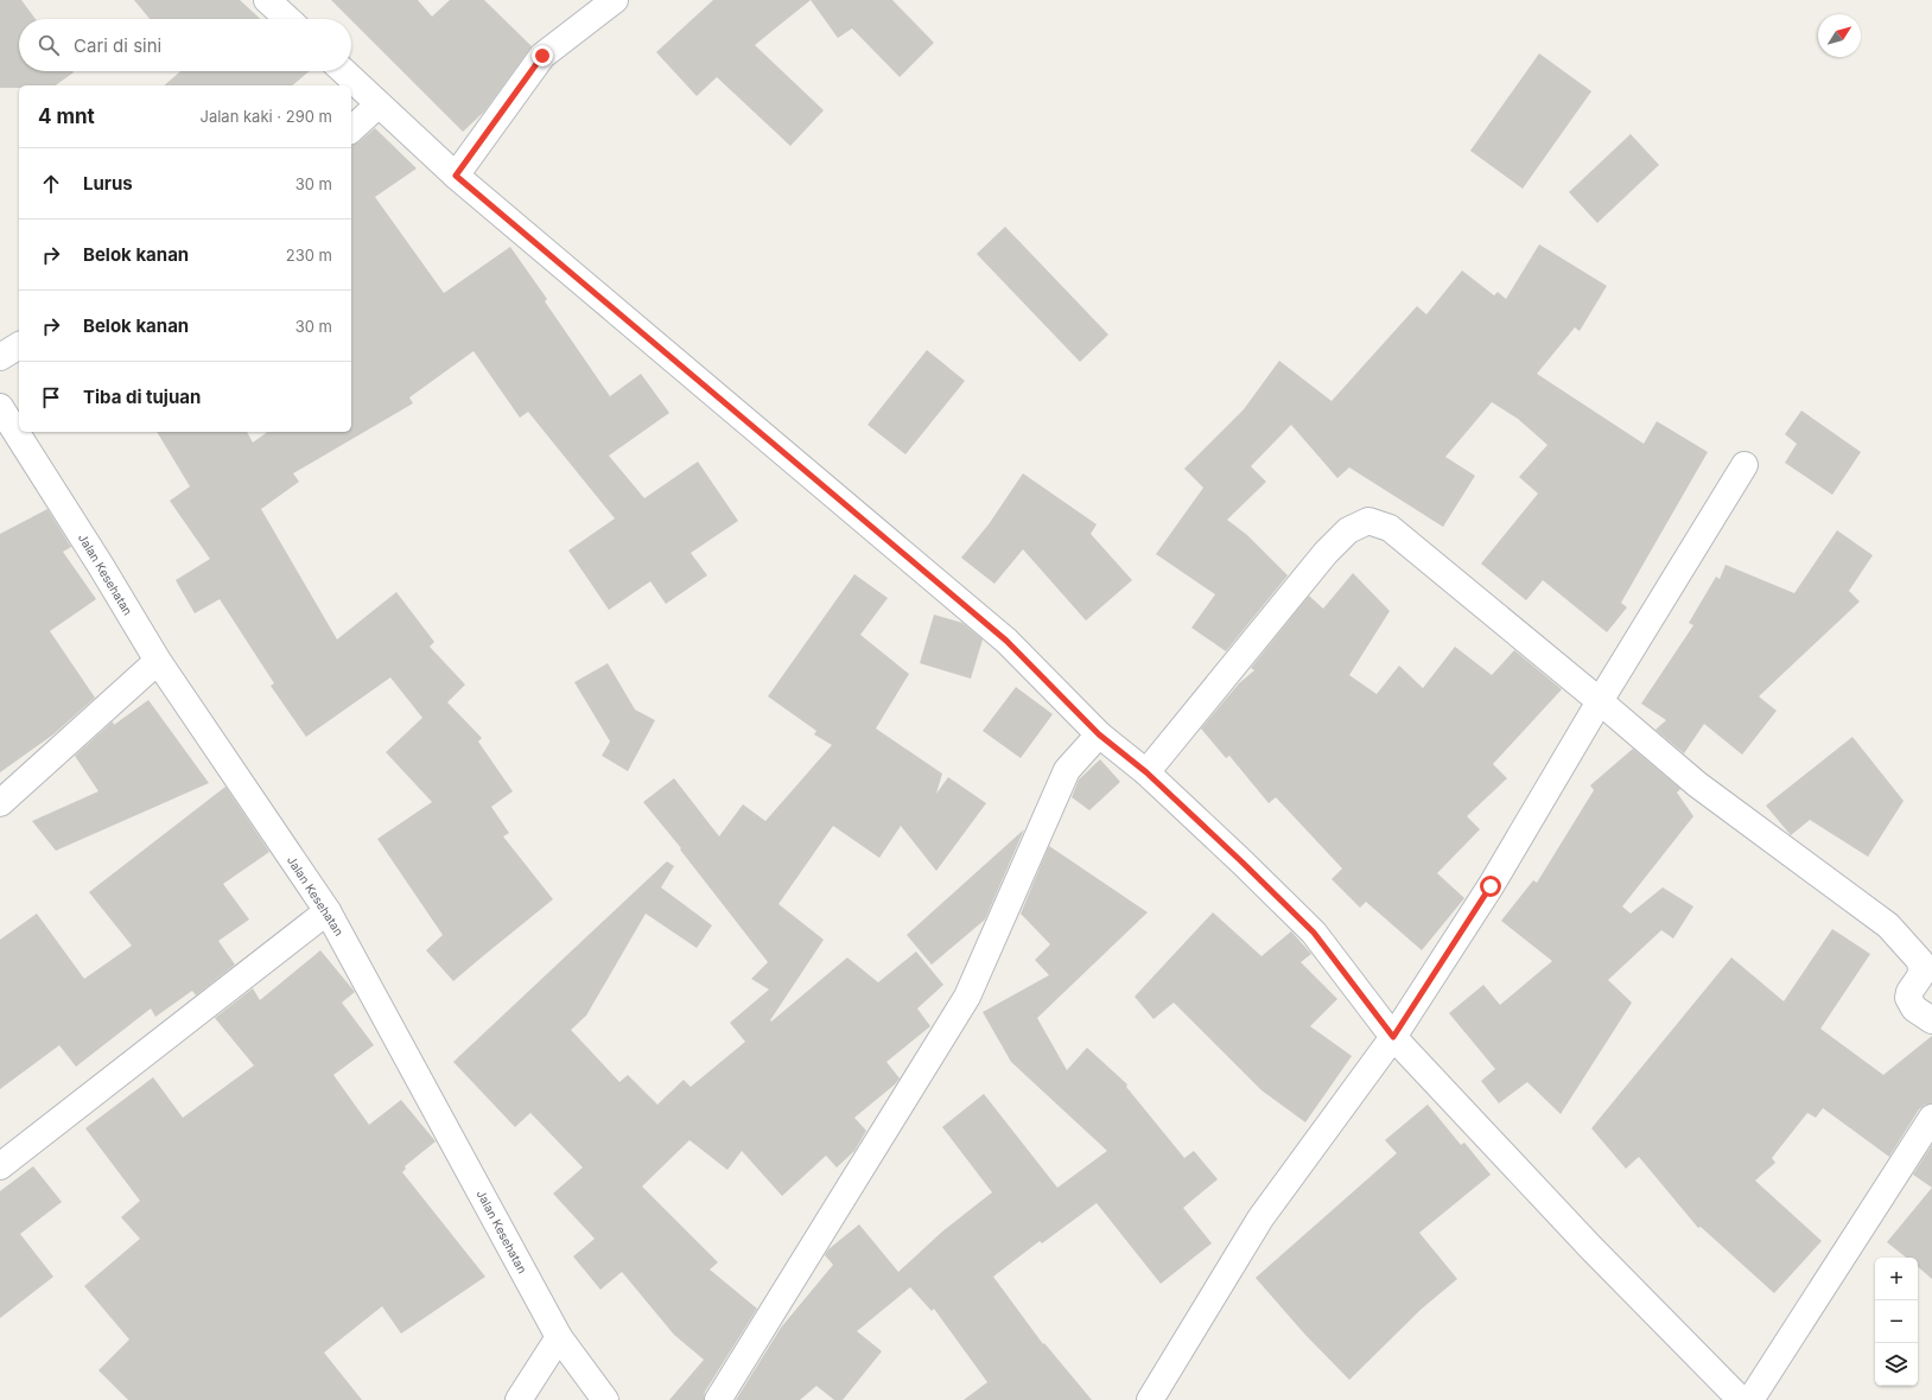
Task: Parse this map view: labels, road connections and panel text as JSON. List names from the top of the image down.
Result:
{
  "streets": {
    "street": ["Jalan Kesehatan"]
  },
  "north": "top right",
  "page": {
    "search": "Cari di sini",
    "heading": ["4 mnt", "Jalan kaki · 290 m"],
    "list": [
      ["Lurus", "30 m"],
      ["Belok kanan", "230 m"],
      ["Belok kanan", "30 m"],
      "Tiba di tujuan"
    ],
    "map_buttons": ["+", "−"]
  }
}
